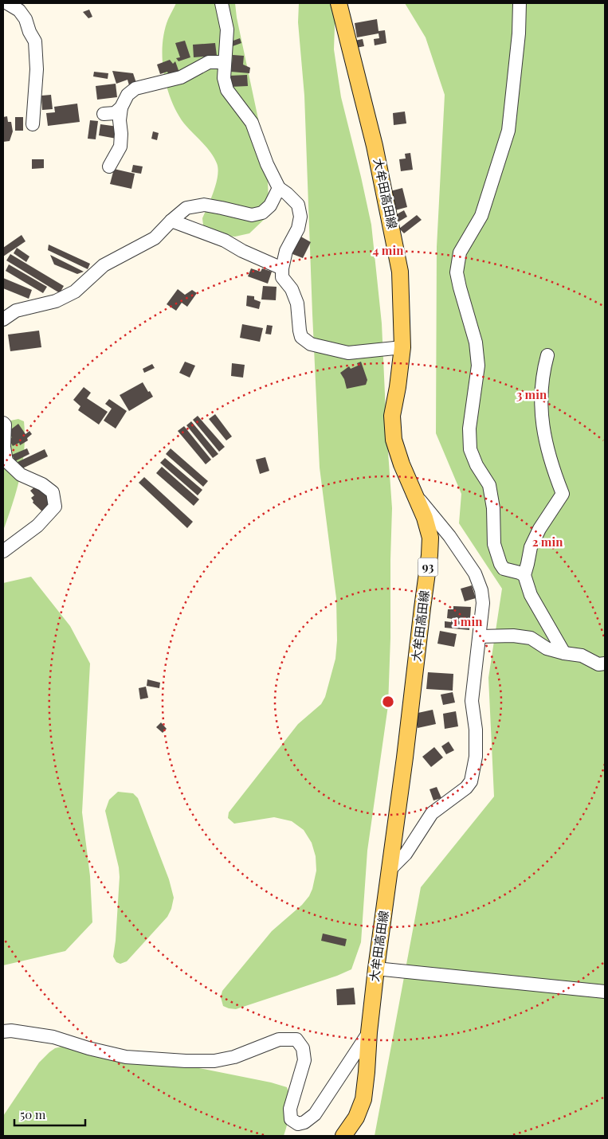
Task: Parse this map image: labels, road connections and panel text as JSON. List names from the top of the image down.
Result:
{
  "streets": {
    "main road": ["大牟田高田線", "93"]
  },
  "scale_bar": "50 m",
  "rings": [
    "4 min",
    "3 min",
    "2 min",
    "1 min"
  ]
}
